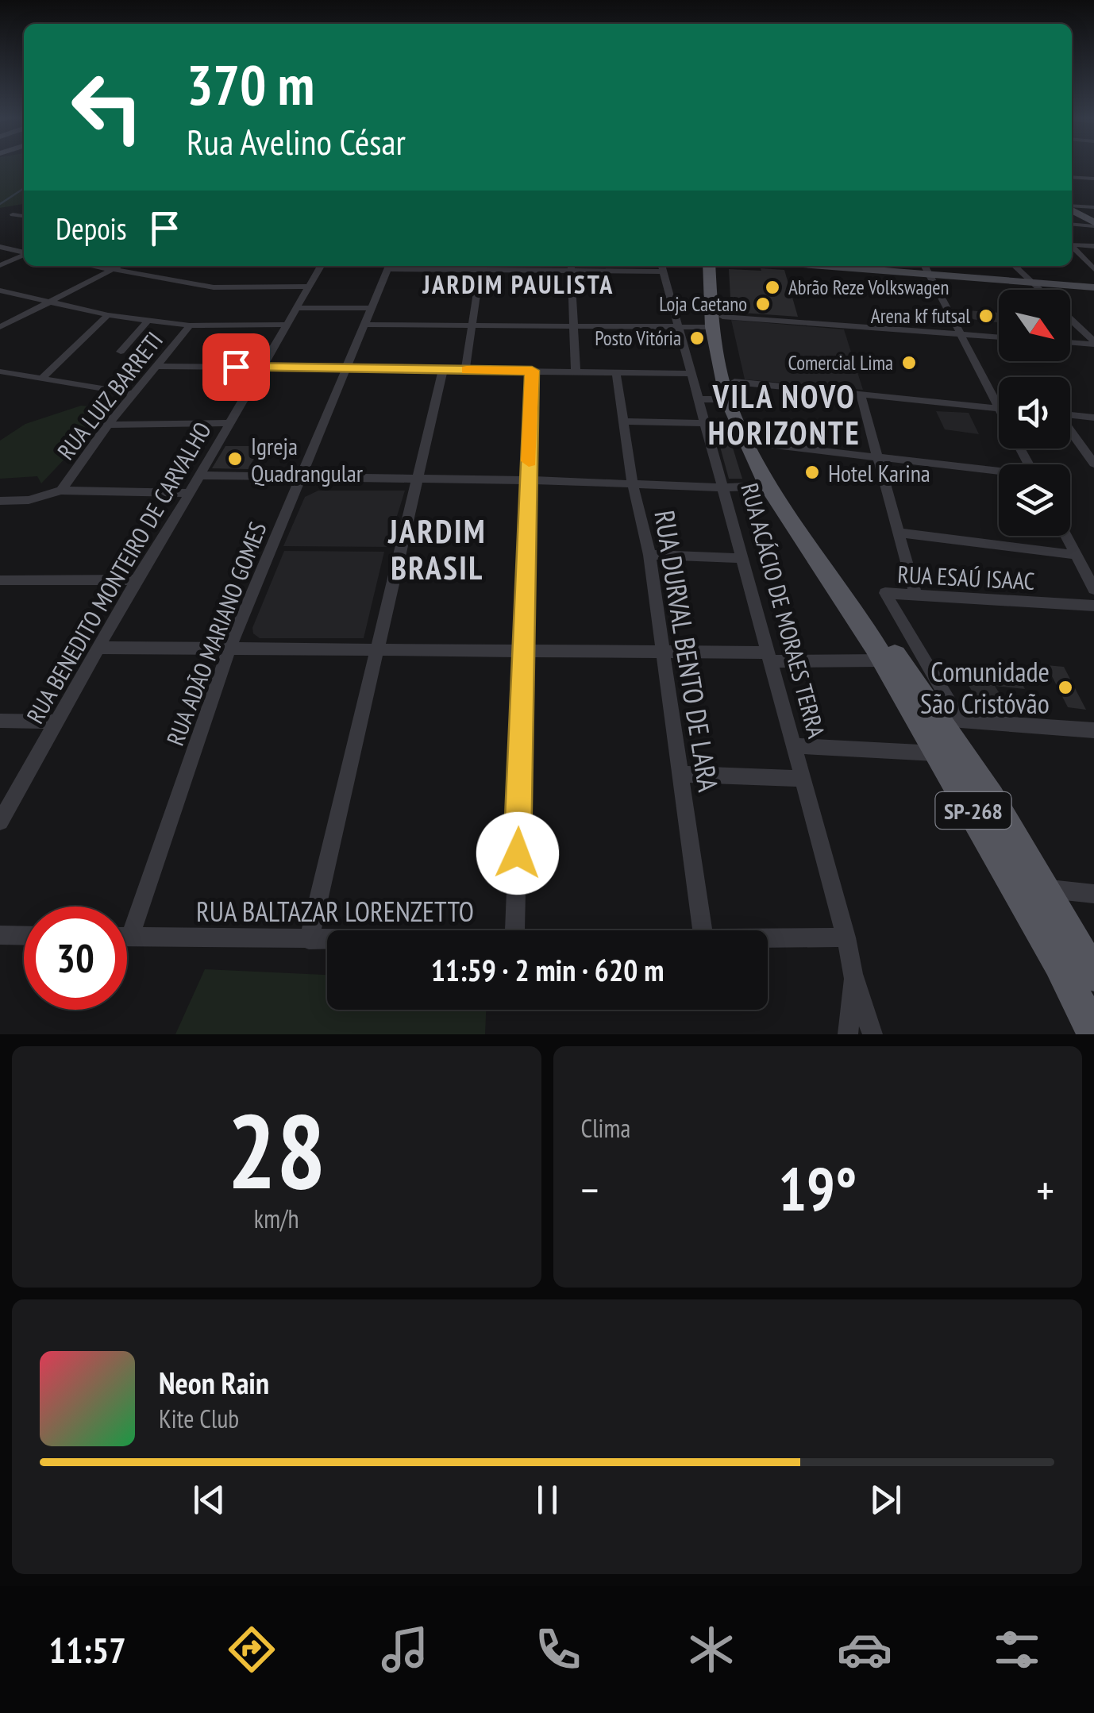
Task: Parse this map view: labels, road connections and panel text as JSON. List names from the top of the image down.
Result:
{
  "streets": {
    "main road": ["SP-268"],
    "street": [
      "RUA LUIZ BARRETI",
      "RUA BENEDITO MONTEIRO DE CARVALHO",
      "RUA ESAÚ ISAAC",
      "RUA ACÁCIO DE MORAES TERRA",
      "RUA ADÃO MARIANO GOMES",
      "RUA DURVAL BENTO DE LARA",
      "RUA BALTAZAR LORENZETTO"
    ]
  },
  "crossings": [
    ["RUA ESAÚ ISAAC", "SP-268"],
    ["RUA ACÁCIO DE MORAES TERRA", "RUA BALTAZAR LORENZETTO"]
  ],
  "districts": ["JARDIM PAULISTA", "VILA NOVO HORIZONTE", "JARDIM BRASIL"],
  "places": [
    "Abrão Reze Volkswagen",
    "Loja Caetano",
    "Arena kf futsal",
    "Posto Vitória",
    "Comercial Lima",
    "Igreja Quadrangular",
    "Hotel Karina",
    "Comunidade São Cristóvão"
  ],
  "north": "bottom right",
  "page": {
    "turn": ["370 m", "Rua Avelino César"],
    "then": "Depois",
    "limit": "30",
    "trip": "11:59 · 2 min · 620 m",
    "tile": [
      ["28", "km/h"],
      "Clima"
    ],
    "heat": ["−", "19°", "+"],
    "song": ["Neon Rain", "Kite Club"],
    "tabs": "11:57"
  }
}
